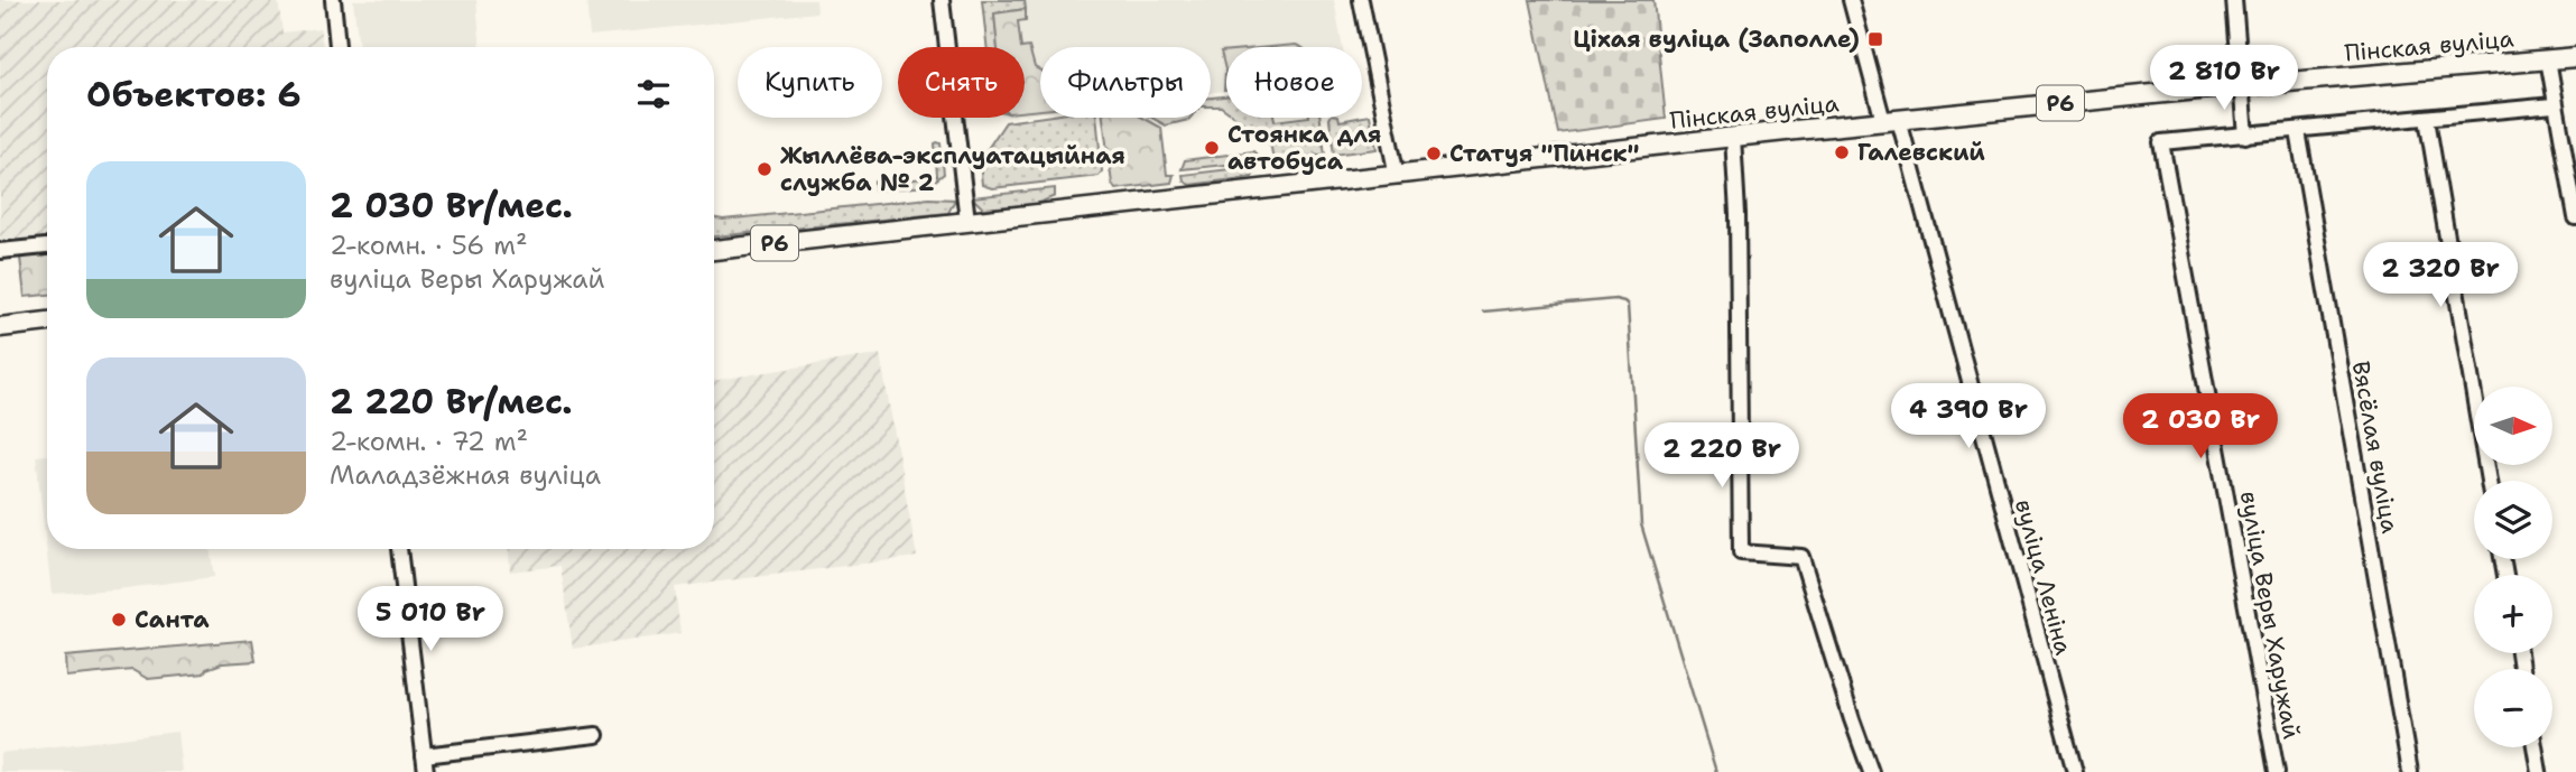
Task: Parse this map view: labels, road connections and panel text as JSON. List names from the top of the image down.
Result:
{
  "streets": {
    "main road": ["Пінская вуліца", "Р6"],
    "street": ["Вясёлая вуліца", "вуліца Леніна", "вуліца Веры Харужай"]
  },
  "crossings": [
    ["Пінская вуліца", "Р6"],
    ["Пінская вуліца", "вуліца Леніна"]
  ],
  "places": {
    "transit": ["Ціхая вуліца (Заполле)"],
    "other": [
      "Стоянка для автобуса",
      "Галевский",
      "Статуя \"Пинск\"",
      "Жыллёва-эксплуатацыйная служба № 2",
      "Санта"
    ]
  },
  "north": "right",
  "page": {
    "price": [
      "2 810 Br",
      "2 320 Br",
      "4 390 Br",
      "2 030 Br",
      "2 220 Br",
      "5 010 Br"
    ],
    "chip": [
      "Купить",
      "Снять",
      "Фильтры",
      "Новое"
    ],
    "heading": "Объектов: 6",
    "list": [
      {
        "name": "2 030 Br/мес.",
        "note": "2-комн. · 56 m² · вуліца Веры Харужай"
      },
      {
        "name": "2 220 Br/мес.",
        "note": "2-комн. · 72 m² · Маладзёжная вуліца"
      }
    ],
    "map_buttons": ["+", "−"]
  }
}
